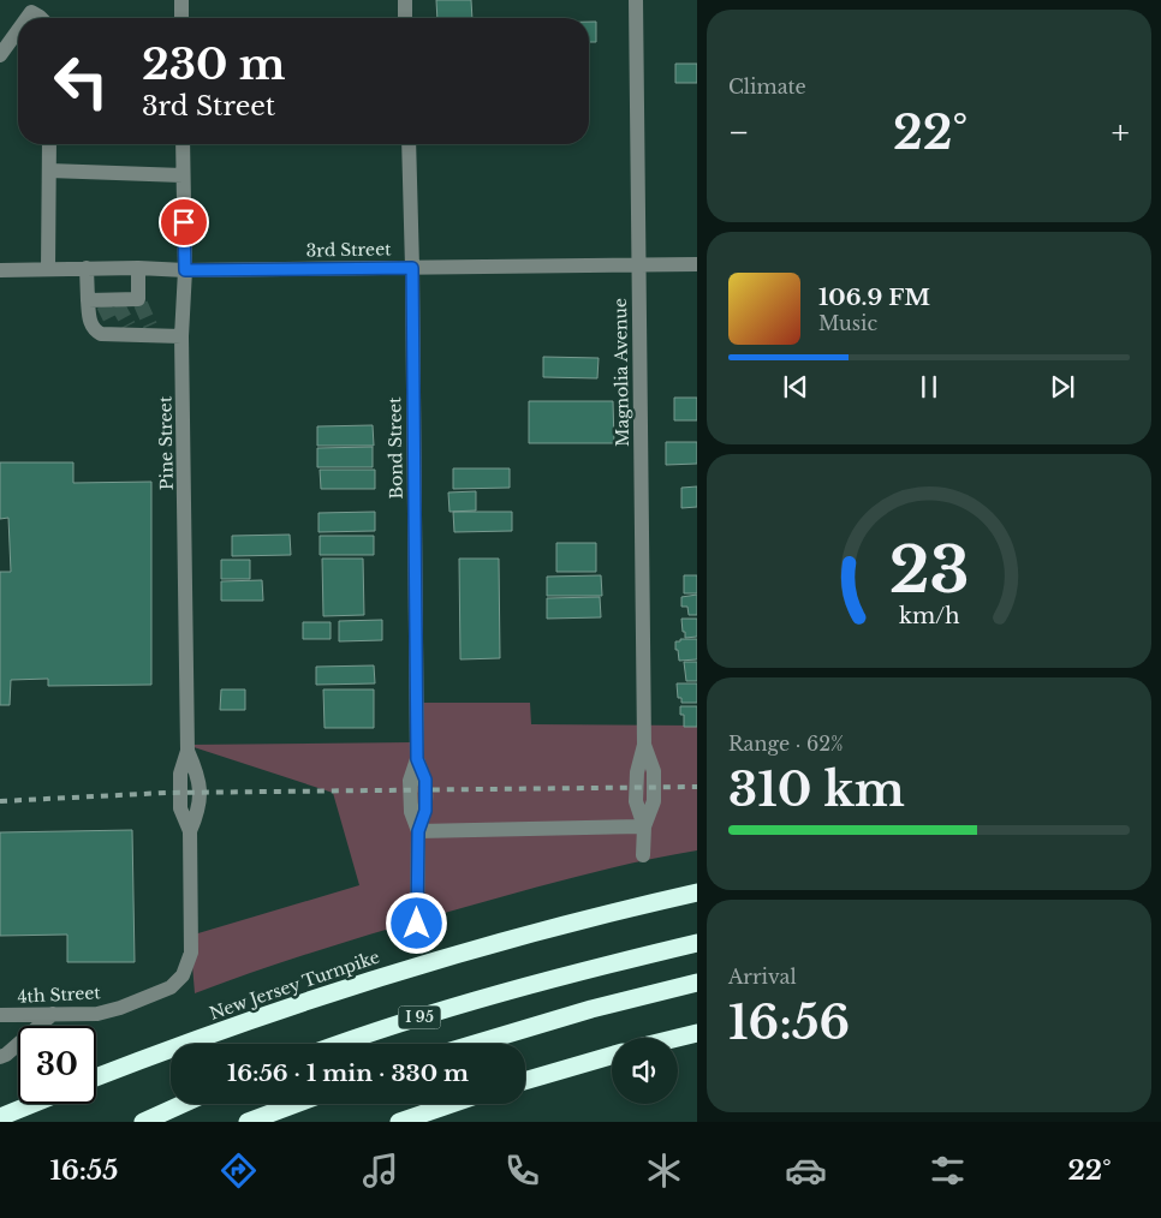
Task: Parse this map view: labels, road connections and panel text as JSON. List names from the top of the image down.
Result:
{
  "streets": {
    "highway": ["New Jersey Turnpike", "I 95"],
    "street": [
      "3rd Street",
      "Magnolia Avenue",
      "Pine Street",
      "Bond Street",
      "4th Street"
    ]
  },
  "crossings": [
    ["3rd Street", "Magnolia Avenue"],
    ["3rd Street", "Pine Street"],
    ["3rd Street", "Bond Street"],
    ["Pine Street", "4th Street"]
  ],
  "page": {
    "tile": [
      "Climate",
      ["Range · 62%", "310 km"],
      ["Arrival", "16:56"]
    ],
    "turn": ["230 m", "3rd Street"],
    "heat": ["−", "22°", "+"],
    "song": ["106.9 FM", "Music"],
    "limit": "30",
    "trip": "16:56 · 1 min · 330 m",
    "tabs": ["16:55", "22°"],
    "gauge": ["23", "km/h"]
  }
}
